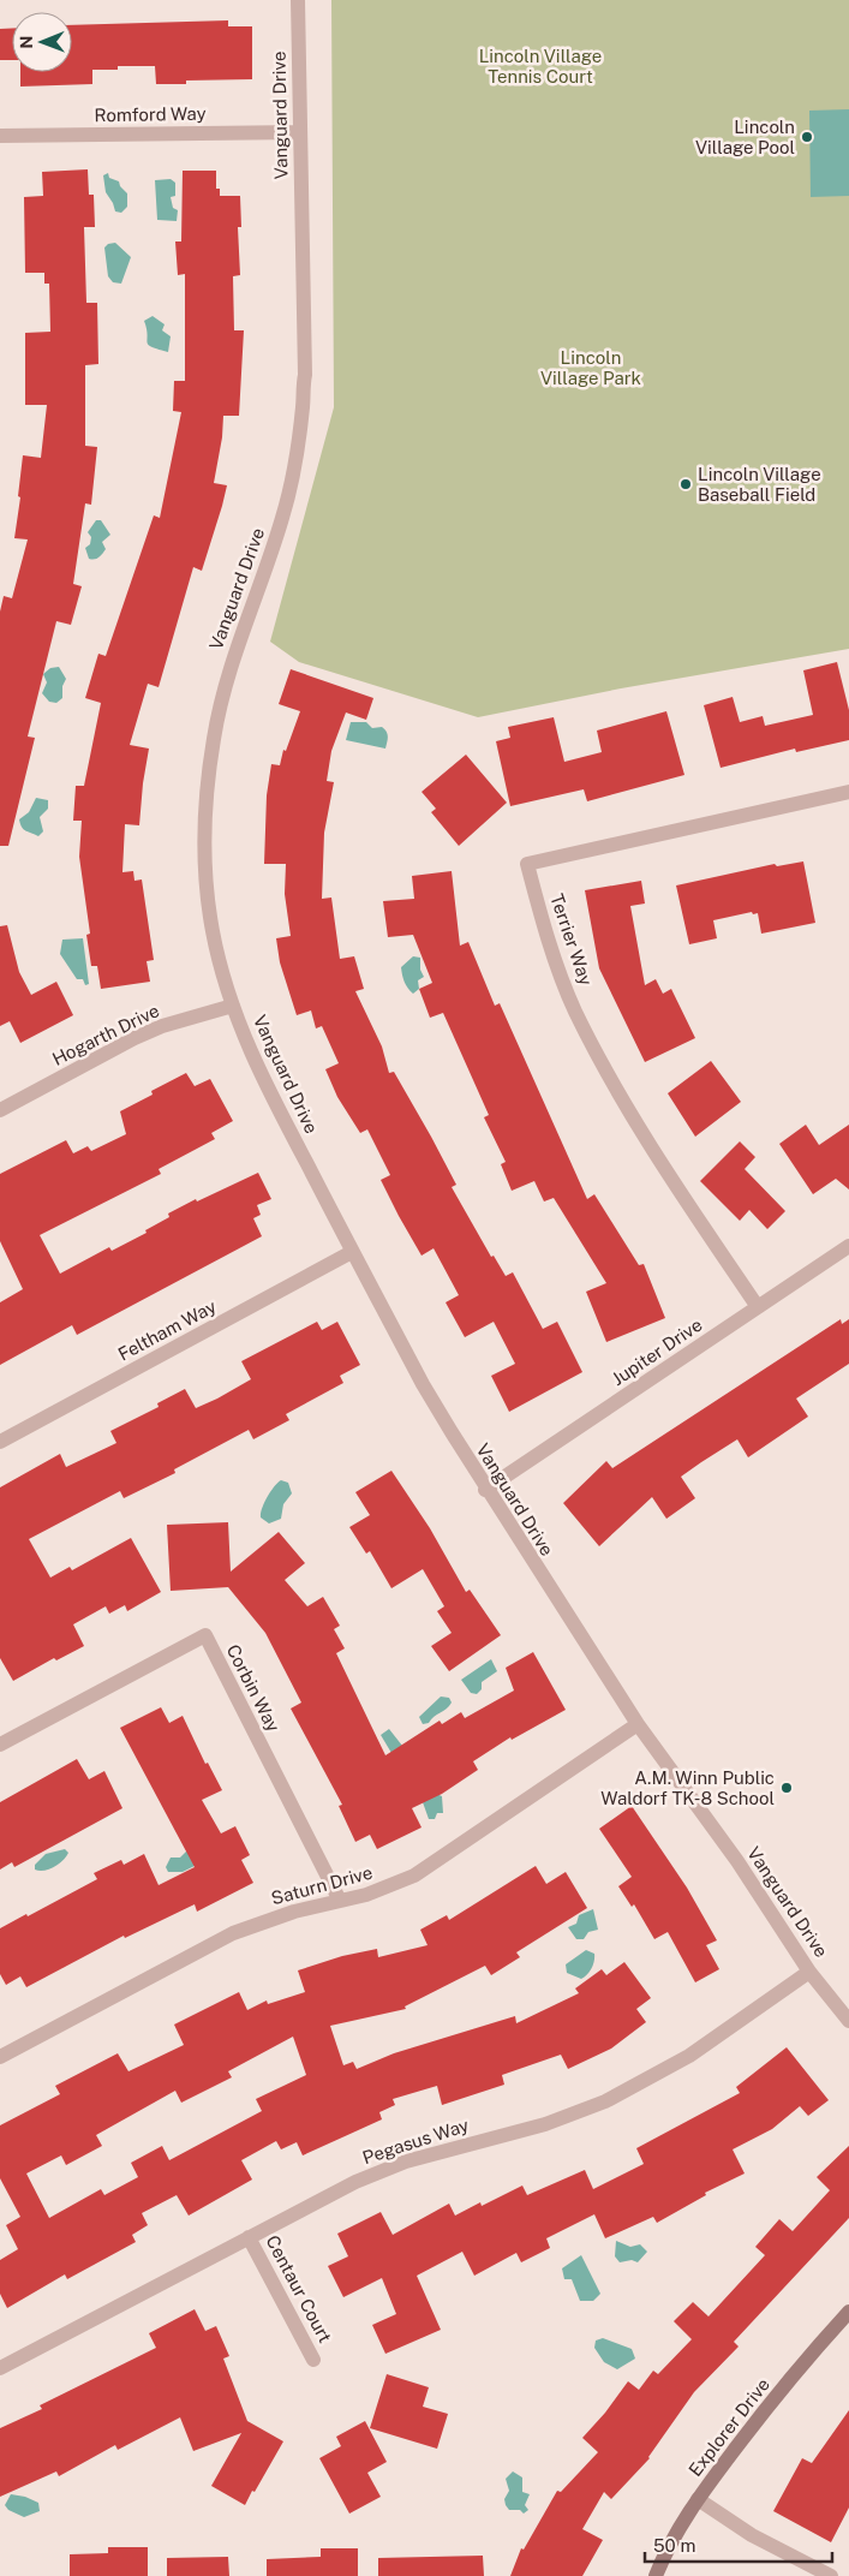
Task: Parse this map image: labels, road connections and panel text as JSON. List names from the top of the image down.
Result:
{
  "streets": {
    "street": [
      "Romford Way",
      "Vanguard Drive",
      "Terrier Way",
      "Hogarth Drive",
      "Feltham Way",
      "Jupiter Drive",
      "Corbin Way",
      "Saturn Drive",
      "Pegasus Way",
      "Centaur Court",
      "Explorer Drive"
    ]
  },
  "crossings": [
    ["Romford Way", "Vanguard Drive"],
    ["Vanguard Drive", "Hogarth Drive"],
    ["Vanguard Drive", "Feltham Way"],
    ["Vanguard Drive", "Jupiter Drive"],
    ["Vanguard Drive", "Saturn Drive"],
    ["Vanguard Drive", "Pegasus Way"],
    ["Terrier Way", "Jupiter Drive"],
    ["Corbin Way", "Saturn Drive"],
    ["Pegasus Way", "Centaur Court"]
  ],
  "parks": ["Lincoln Village Tennis Court", "Lincoln Village Park"],
  "places": ["Lincoln Village Pool", "Lincoln Village Baseball Field", "A.M. Winn Public Waldorf TK-8 School"],
  "scale_bar": "50 m",
  "north": "left"
}
